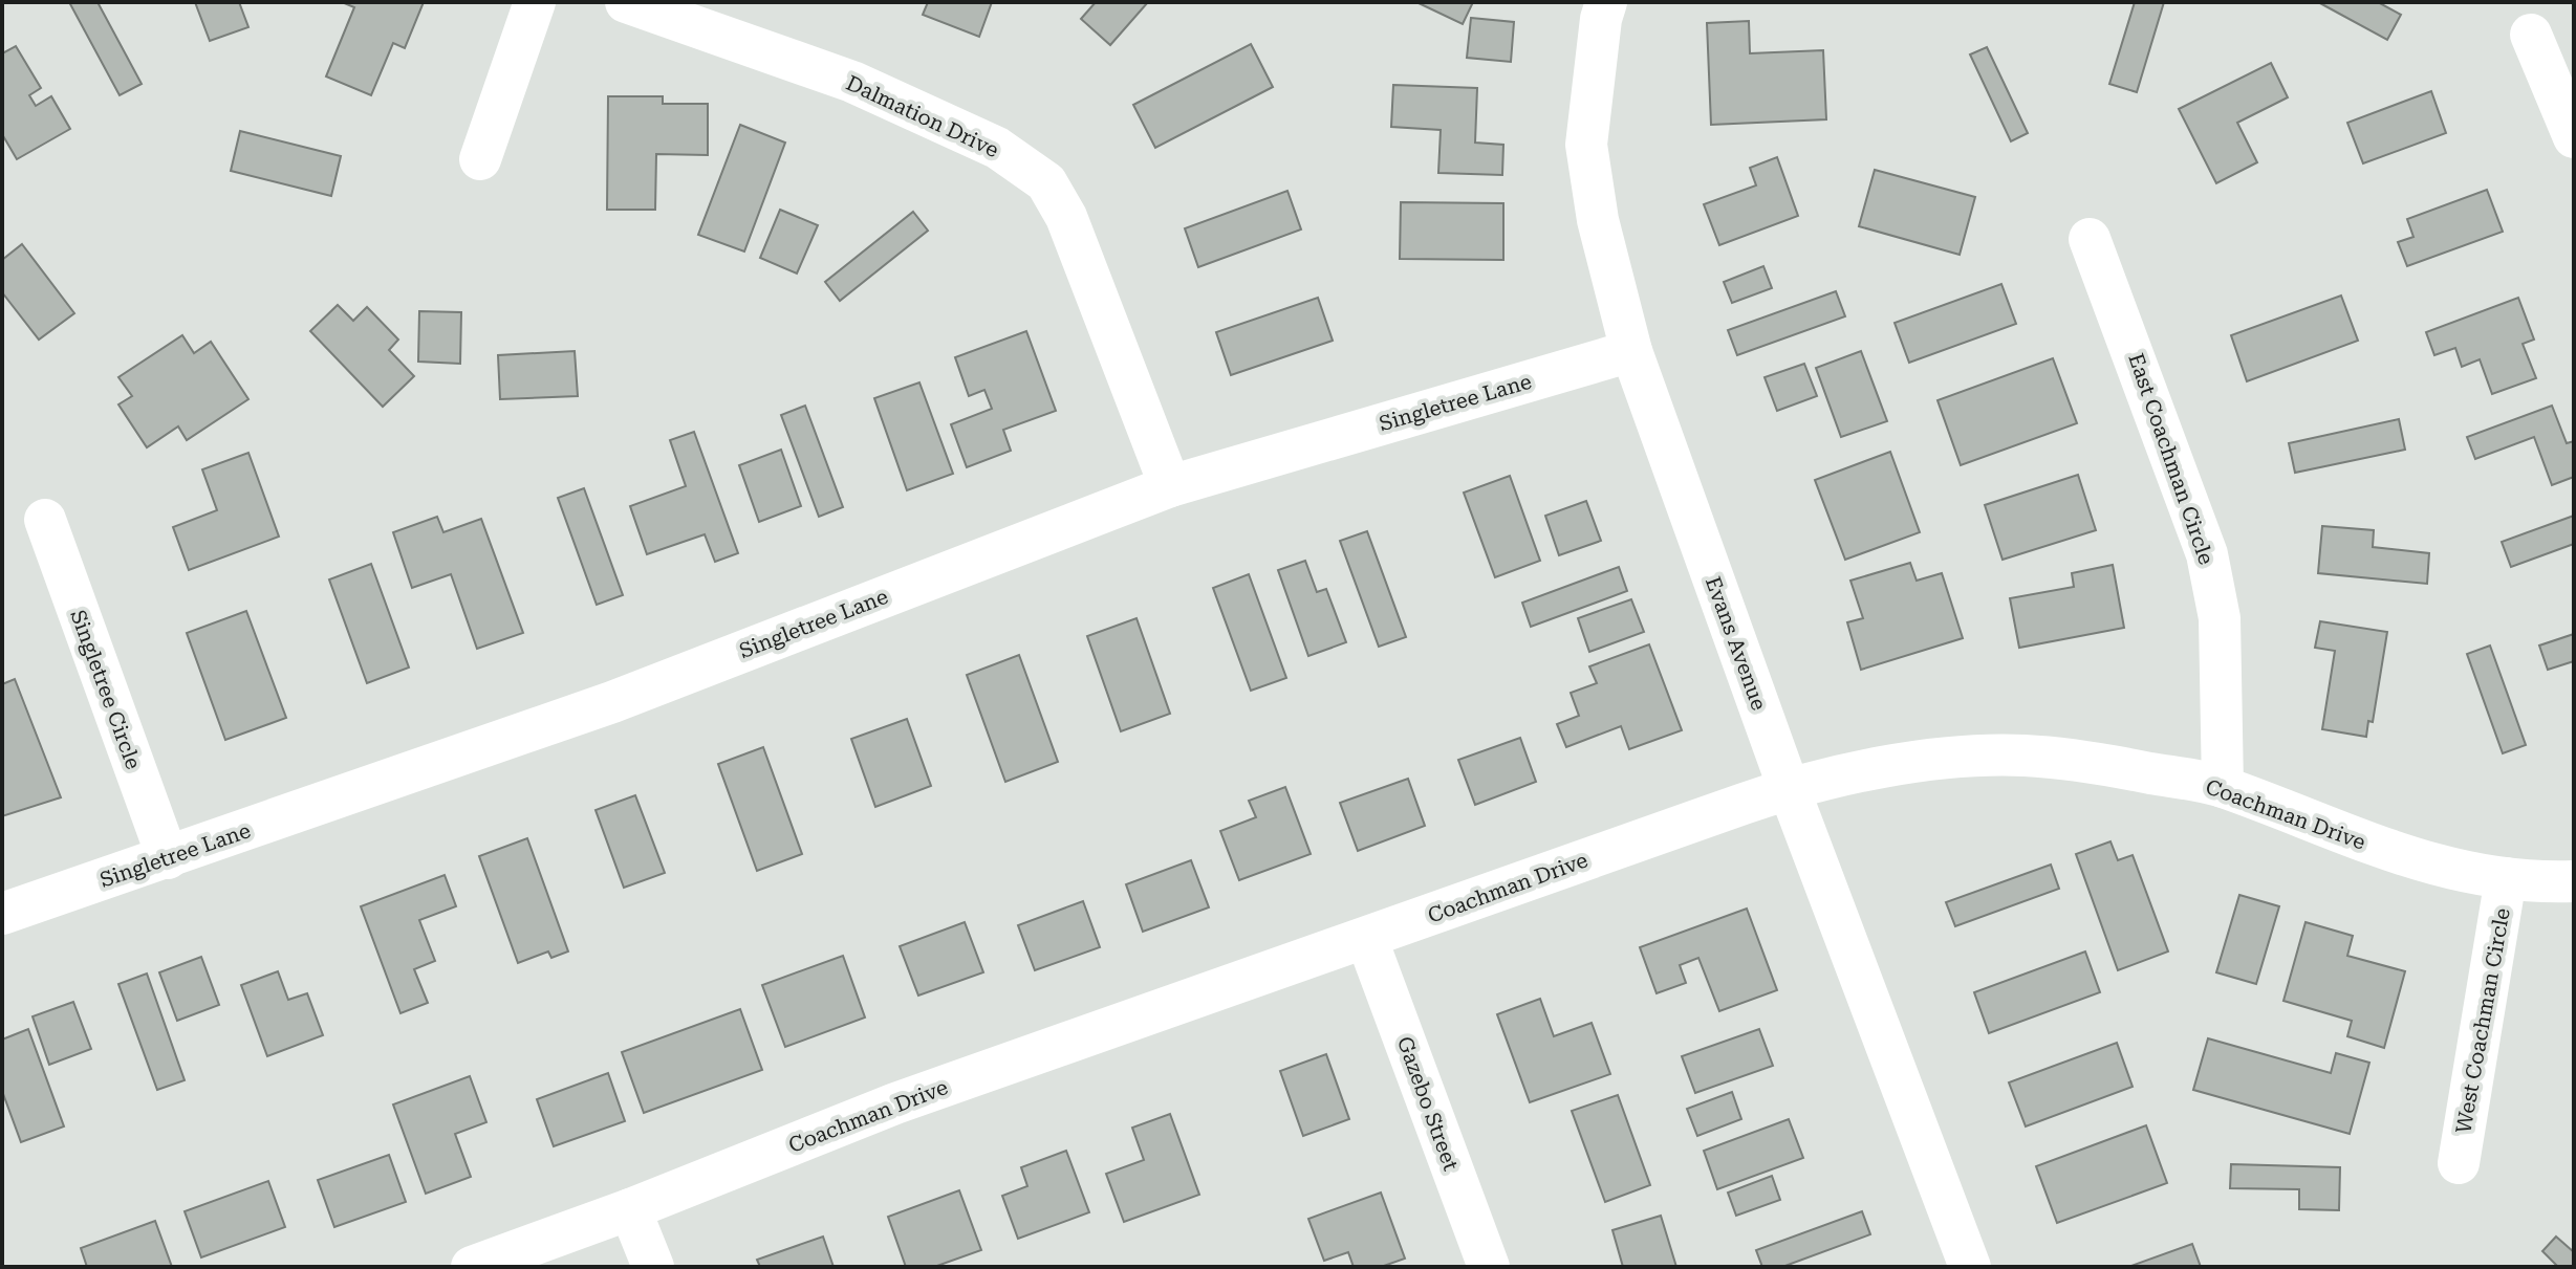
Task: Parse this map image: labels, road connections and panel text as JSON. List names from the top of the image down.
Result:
{
  "streets": {
    "street": [
      "Dalmation Drive",
      "Singletree Lane",
      "East Coachman Circle",
      "Evans Avenue",
      "Singletree Circle",
      "Coachman Drive",
      "West Coachman Circle",
      "Gazebo Street"
    ]
  },
  "crossings": [
    ["Dalmation Drive", "Singletree Lane"],
    ["Singletree Lane", "Evans Avenue"],
    ["Singletree Lane", "Singletree Circle"],
    ["East Coachman Circle", "Coachman Drive"],
    ["Evans Avenue", "Coachman Drive"],
    ["Coachman Drive", "West Coachman Circle"],
    ["Coachman Drive", "Gazebo Street"]
  ]
}
